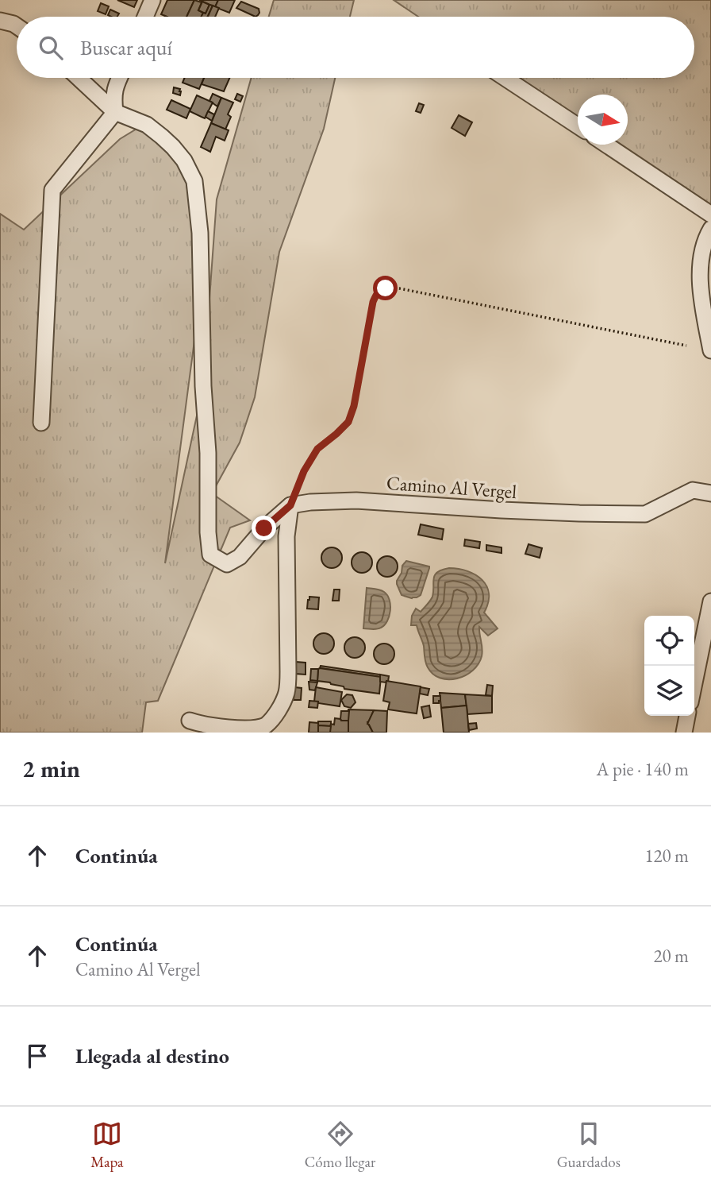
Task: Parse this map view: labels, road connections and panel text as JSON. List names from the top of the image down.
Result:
{
  "streets": {
    "street": ["Camino Al Vergel"]
  },
  "north": "right",
  "page": {
    "search": "Buscar aquí",
    "heading": ["2 min", "A pie · 140 m"],
    "list": [
      ["Continúa", "120 m"],
      ["Continúa", "Camino Al Vergel", "20 m"],
      "Llegada al destino"
    ],
    "nav": ["Mapa", "Cómo llegar", "Guardados"]
  }
}
